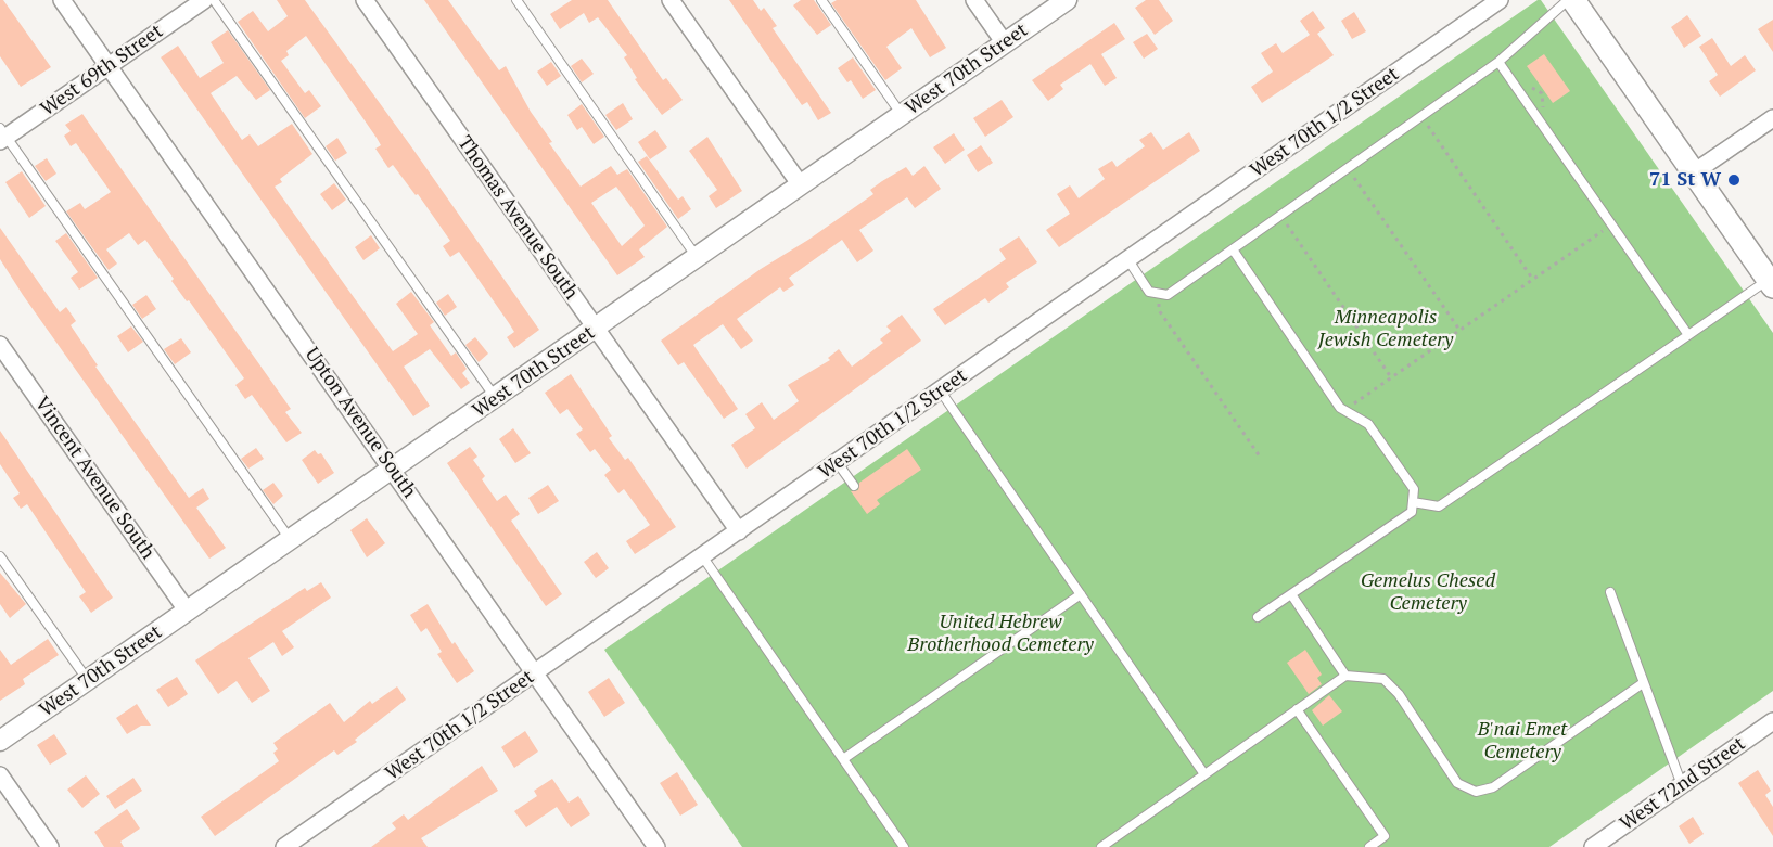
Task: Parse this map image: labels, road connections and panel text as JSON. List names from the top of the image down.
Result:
{
  "streets": {
    "street": [
      "West 70th Street",
      "West 69th Street",
      "West 70th 1/2 Street",
      "Thomas Avenue South",
      "Upton Avenue South",
      "Vincent Avenue South",
      "West 72nd Street"
    ]
  },
  "crossings": [
    ["West 70th Street", "Thomas Avenue South"],
    ["West 70th Street", "Upton Avenue South"],
    ["West 70th Street", "Vincent Avenue South"],
    ["West 69th Street", "Upton Avenue South"],
    ["West 70th 1/2 Street", "Thomas Avenue South"],
    ["West 70th 1/2 Street", "Upton Avenue South"]
  ],
  "parks": [
    "Minneapolis Jewish Cemetery",
    "Gemelus Chesed Cemetery",
    "United Hebrew Brotherhood Cemetery",
    "B'nai Emet Cemetery"
  ],
  "places": ["71 St W"]
}
